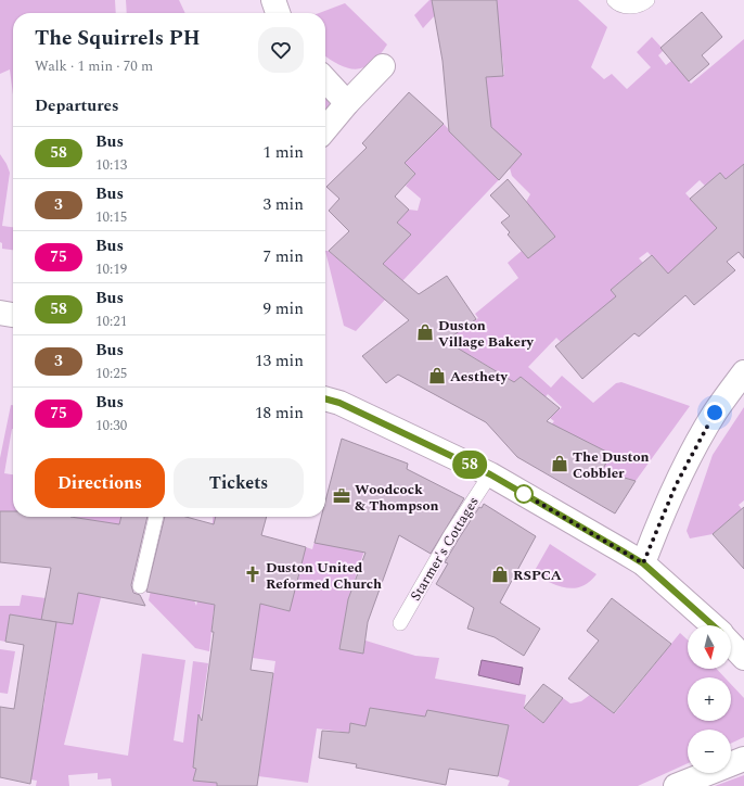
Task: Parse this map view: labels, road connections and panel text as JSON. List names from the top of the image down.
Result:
{
  "streets": {
    "lane": ["Starmer's Cottages"]
  },
  "places": {
    "shop": [
      "Duston Village Bakery",
      "Aesthety",
      "The Duston Cobbler",
      "RSPCA"
    ],
    "office": ["Woodcock & Thompson"],
    "church": ["Duston United Reformed Church"]
  },
  "lines": ["bus line 58"],
  "north": "bottom",
  "page": {
    "on_map": "58",
    "heading": [
      ["The Squirrels PH", "Walk · 1 min · 70 m"],
      "Departures"
    ],
    "list": [
      {
        "mark": "58",
        "name": "Bus",
        "note": "10:13",
        "value": "1 min"
      },
      {
        "mark": "3",
        "name": "Bus",
        "note": "10:15",
        "value": "3 min"
      },
      {
        "mark": "75",
        "name": "Bus",
        "note": "10:19",
        "value": "7 min"
      },
      {
        "mark": "58",
        "name": "Bus",
        "note": "10:21",
        "value": "9 min"
      },
      {
        "mark": "3",
        "name": "Bus",
        "note": "10:25",
        "value": "13 min"
      },
      {
        "mark": "75",
        "name": "Bus",
        "note": "10:30",
        "value": "18 min"
      }
    ],
    "buttons": ["Directions", "Tickets"],
    "map_buttons": ["+", "−"]
  }
}
